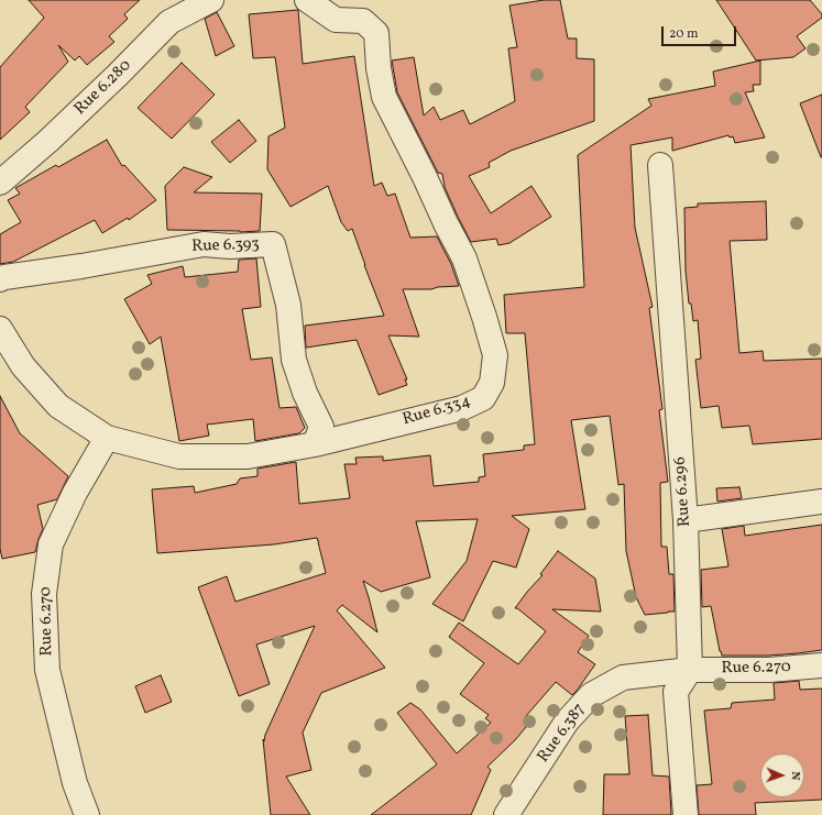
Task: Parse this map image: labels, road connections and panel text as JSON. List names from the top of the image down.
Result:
{
  "streets": {
    "street": [
      "Rue 6.280",
      "Rue 6.393",
      "Rue 6.334",
      "Rue 6.296",
      "Rue 6.270",
      "Rue 6.387"
    ]
  },
  "crossings": [
    ["Rue 6.393", "Rue 6.334"],
    ["Rue 6.334", "Rue 6.270"],
    ["Rue 6.296", "Rue 6.270"],
    ["Rue 6.296", "Rue 6.387"],
    ["Rue 6.270", "Rue 6.387"]
  ],
  "scale_bar": "20 m",
  "north": "right"
}
